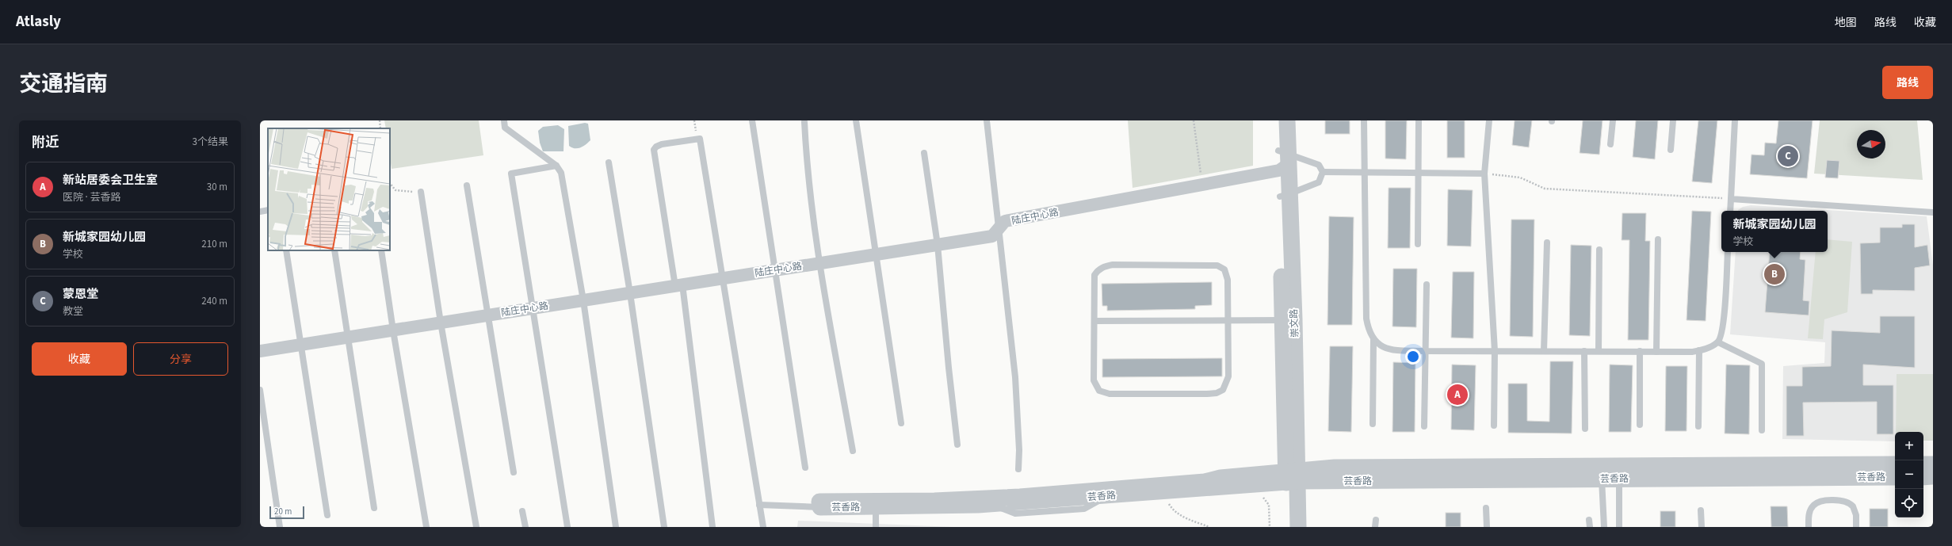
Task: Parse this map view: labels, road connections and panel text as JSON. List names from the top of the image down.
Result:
{
  "streets": {
    "street": ["陆庄中心路", "崇文路", "芸香路"]
  },
  "crossings": [
    ["陆庄中心路", "崇文路"],
    ["崇文路", "芸香路"]
  ],
  "scale_bar": "20 m",
  "north": "right",
  "page": {
    "header": "Atlasly",
    "nav": ["地图", "路线", "收藏"],
    "title": "交通指南",
    "buttons": [
      "路线",
      ["收藏", "分享"]
    ],
    "heading": ["附近", "3个结果"],
    "pins": ["C", "B", "A"],
    "list": [
      {
        "mark": "A",
        "name": "新站居委会卫生室",
        "note": "医院 · 芸香路",
        "value": "30 m"
      },
      {
        "mark": "B",
        "name": "新城家园幼儿园",
        "note": "学校",
        "value": "210 m"
      },
      {
        "mark": "C",
        "name": "蒙恩堂",
        "note": "教堂",
        "value": "240 m"
      }
    ],
    "popup": ["新城家园幼儿园", "学校"],
    "map_buttons": ["+", "−"],
    "scale": "20 m"
  }
}
